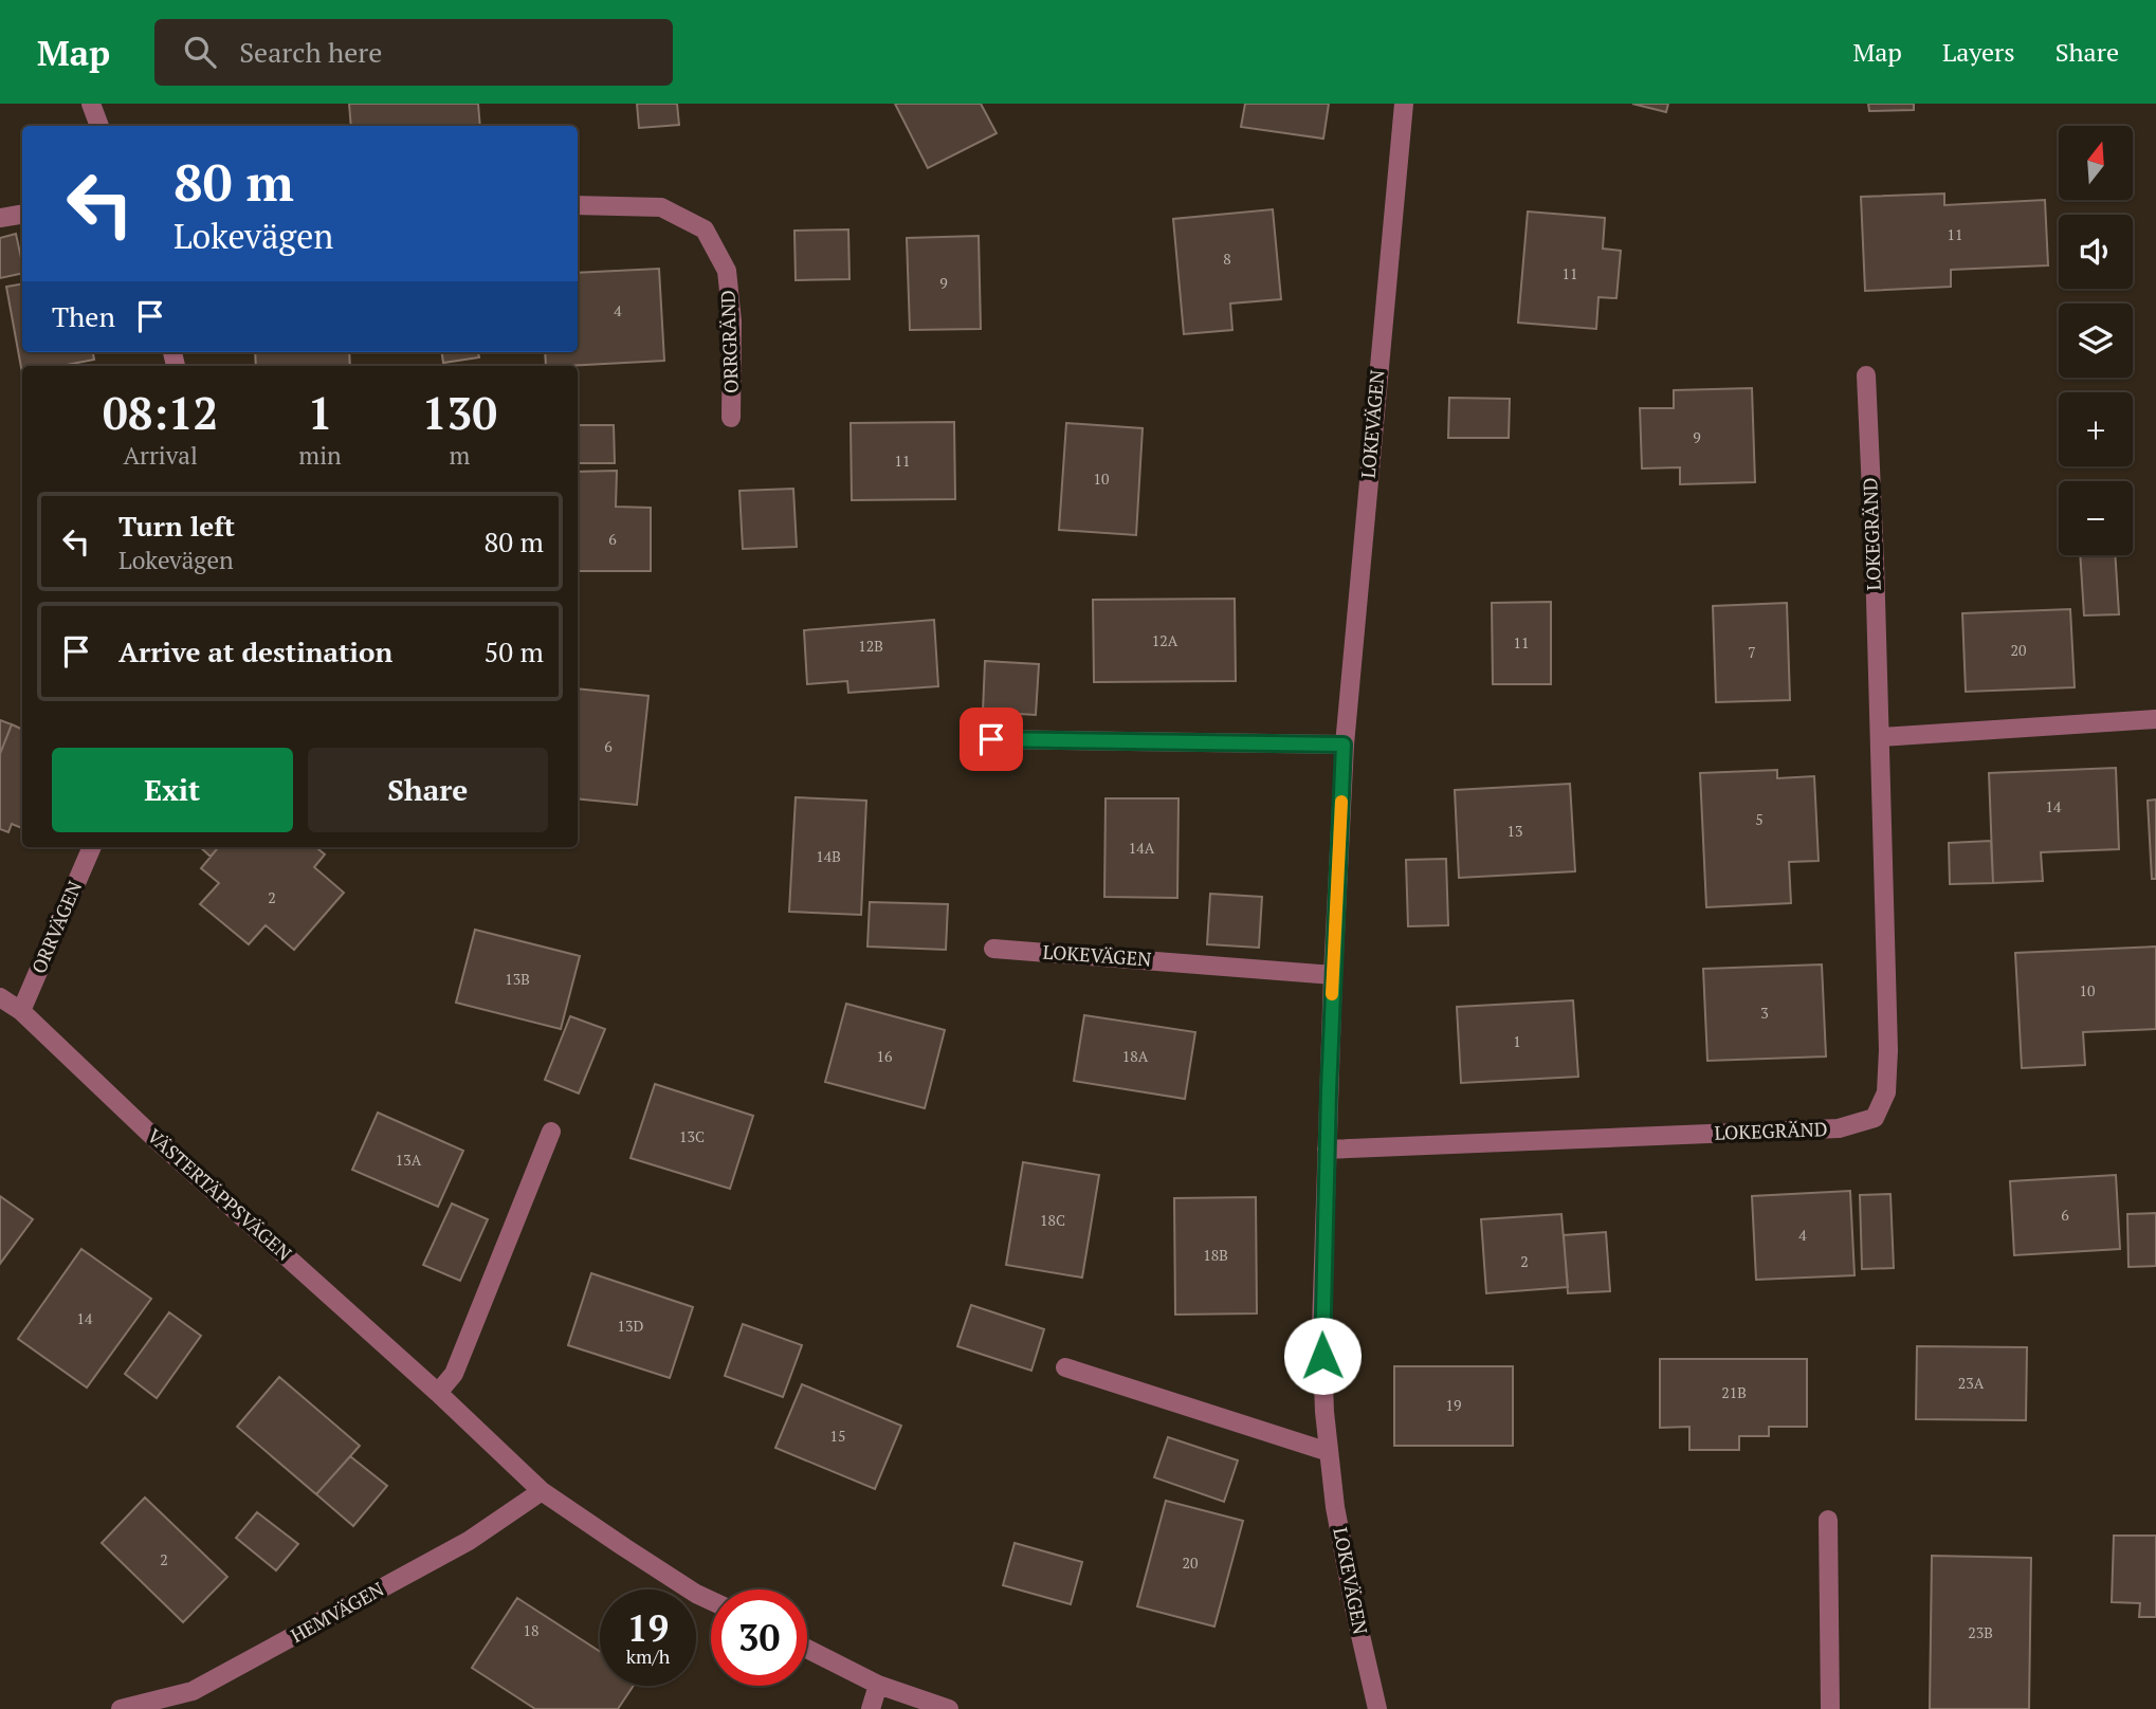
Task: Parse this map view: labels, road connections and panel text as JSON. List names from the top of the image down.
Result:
{
  "streets": {
    "street": [
      "ORRGRÄND",
      "LOKEVÄGEN",
      "LOKEGRÄND",
      "ORRVÄGEN",
      "VÄSTERTÄPPSVÄGEN",
      "HEMVÄGEN"
    ]
  },
  "crossings": [
    ["LOKEVÄGEN", "LOKEGRÄND"],
    ["ORRVÄGEN", "VÄSTERTÄPPSVÄGEN"],
    ["VÄSTERTÄPPSVÄGEN", "HEMVÄGEN"]
  ],
  "house_numbers": [
    "11",
    "8",
    "11",
    "9",
    "4",
    "9",
    "11",
    "10",
    "6",
    "12A",
    "11",
    "12B",
    "20",
    "7",
    "6",
    "14",
    "5",
    "13",
    "14A",
    "14B",
    "2",
    "13B",
    "10",
    "3",
    "1",
    "16",
    "18A",
    "13C",
    "13A",
    "6",
    "18C",
    "4",
    "18B",
    "2",
    "14",
    "13D",
    "23A",
    "21B",
    "19",
    "15",
    "2",
    "20",
    "18",
    "23B"
  ],
  "north": "top",
  "page": {
    "header": "Map",
    "search": "Search here",
    "nav": ["Map", "Layers", "Share"],
    "map_buttons": ["+", "−"],
    "turn": ["80 m", "Lokevägen"],
    "then": "Then",
    "eta": [
      "08:12",
      "Arrival",
      "1",
      "min",
      "130",
      "m"
    ],
    "list": [
      {
        "name": "Turn left",
        "note": "Lokevägen",
        "value": "80 m"
      },
      {
        "name": "Arrive at destination",
        "value": "50 m"
      }
    ],
    "buttons": ["Exit", "Share"],
    "speed": "19 km/h",
    "limit": "30"
  }
}
